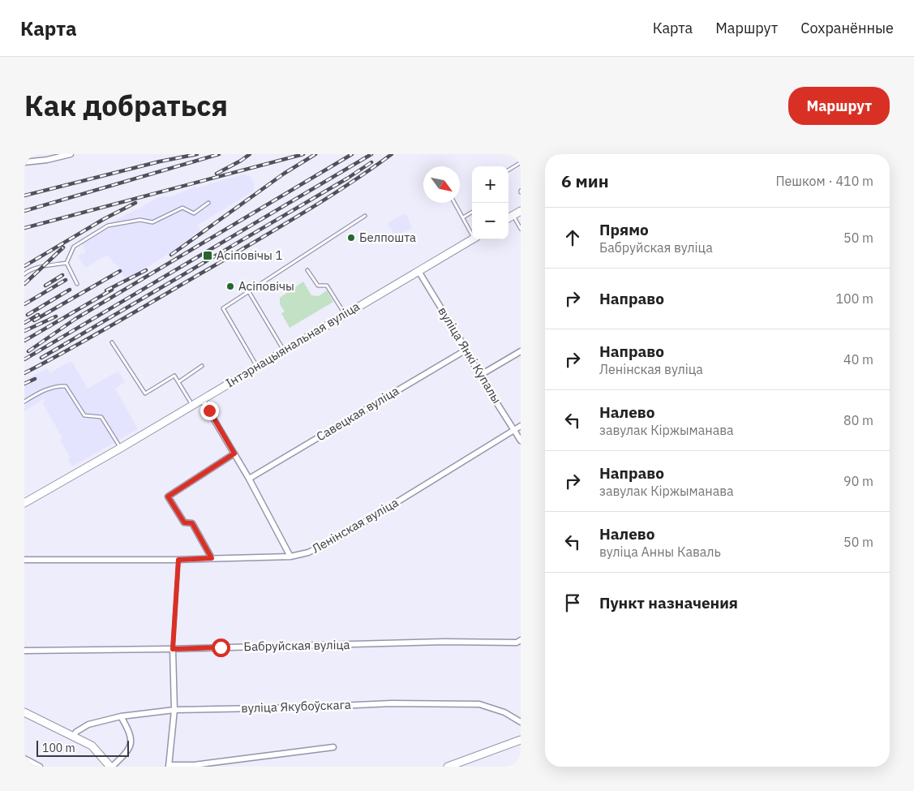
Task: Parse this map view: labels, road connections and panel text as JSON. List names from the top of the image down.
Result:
{
  "streets": {
    "street": [
      "Інтэрнацыянальная вуліца",
      "вуліца Янкі Купалы",
      "Савецкая вуліца",
      "Ленінская вуліца",
      "Бабруйская вуліца",
      "вуліца Якубоўскага"
    ]
  },
  "crossings": [
    ["Інтэрнацыянальная вуліца", "вуліца Янкі Купалы"],
    ["вуліца Янкі Купалы", "Савецкая вуліца"],
    ["вуліца Янкі Купалы", "Ленінская вуліца"]
  ],
  "places": {
    "other": ["Белпошта", "Асіповічы"],
    "transit": ["Асіповічы 1"]
  },
  "scale_bar": "100 m",
  "north": "bottom right",
  "page": {
    "header": "Карта",
    "nav": ["Карта", "Маршрут", "Сохранённые"],
    "title": "Как добраться",
    "buttons": "Маршрут",
    "heading": ["6 мин", "Пешком · 410 m"],
    "map_buttons": ["+", "−"],
    "list": [
      ["Прямо", "Бабруйская вуліца", "50 m"],
      ["Направо", "100 m"],
      ["Направо", "Ленінская вуліца", "40 m"],
      ["Налево", "завулак Кіржыманава", "80 m"],
      ["Направо", "завулак Кіржыманава", "90 m"],
      ["Налево", "вуліца Анны Каваль", "50 m"],
      "Пункт назначения"
    ],
    "scale": "100 m"
  }
}
